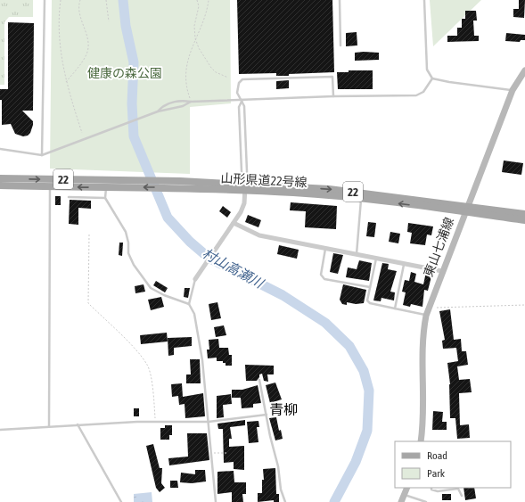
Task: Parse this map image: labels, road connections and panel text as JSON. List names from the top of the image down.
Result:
{
  "streets": {
    "main road": ["22", "山形県道22号線", "東山七浦線"]
  },
  "crossings": [
    ["山形県道22号線", "東山七浦線"]
  ],
  "districts": ["青柳"],
  "water": ["村山高瀬川"],
  "parks": ["健康の森公園"],
  "legend": ["Road", "Park"]
}
